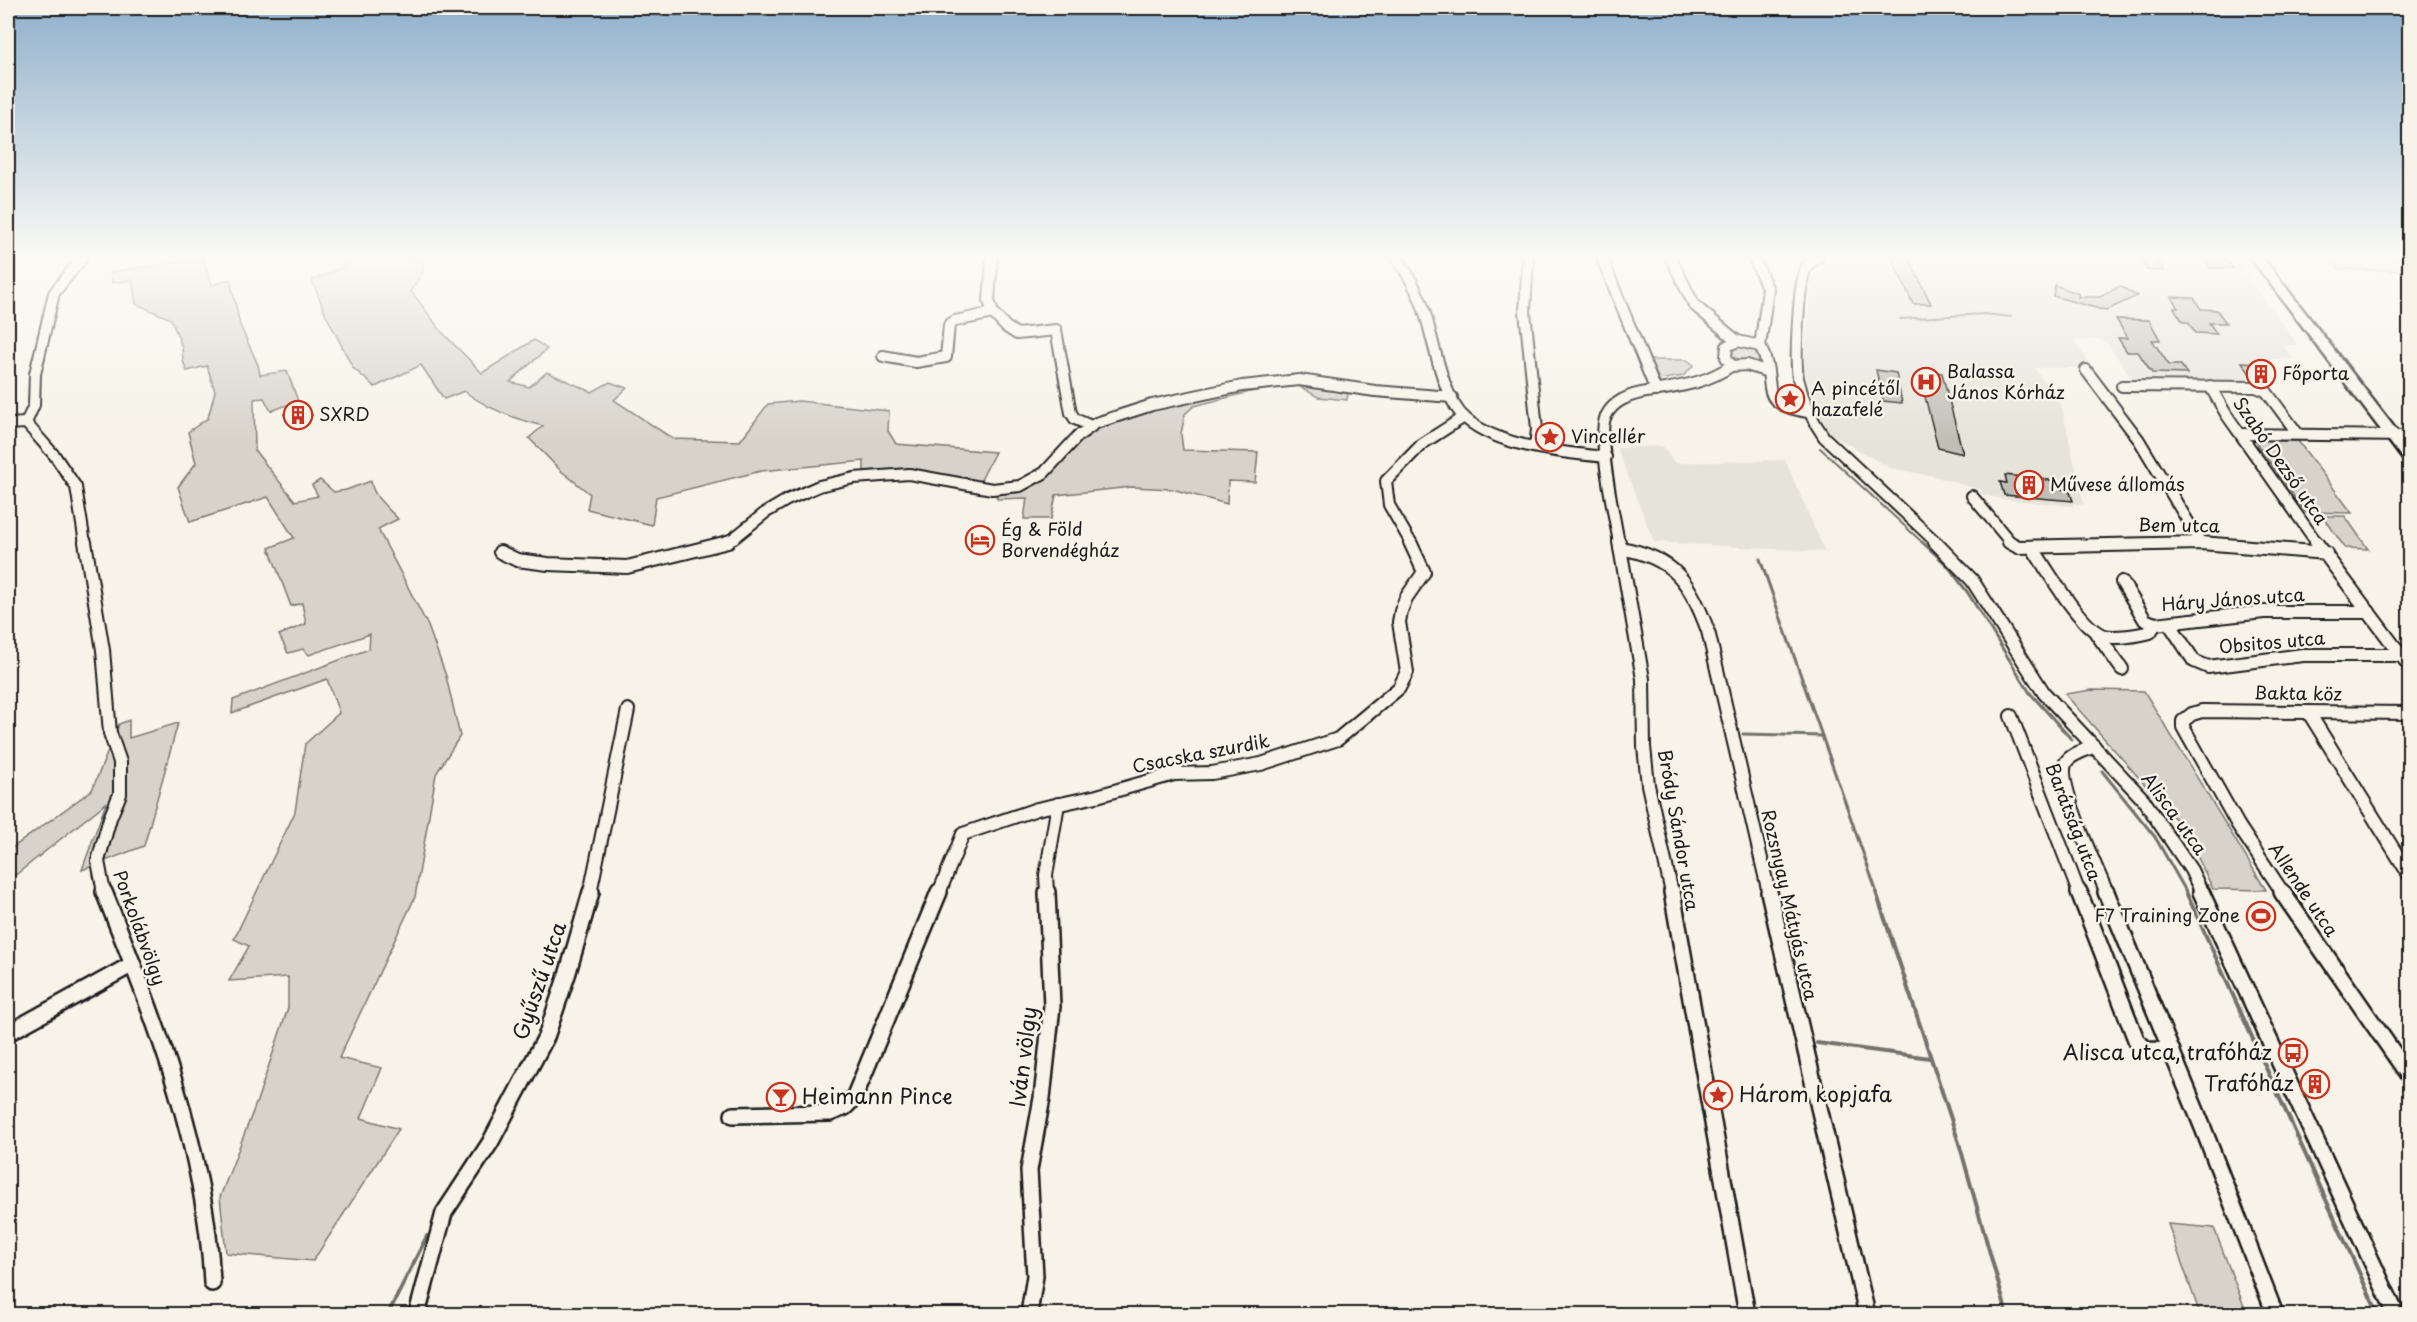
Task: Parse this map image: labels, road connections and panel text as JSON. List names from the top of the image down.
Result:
{
  "streets": {
    "street": [
      "Szabó Dezső utca",
      "Bem utca",
      "Háry János utca",
      "Obsitos utca",
      "Bakta köz",
      "Csacska szurdik",
      "Alisca utca",
      "Barátság utca",
      "Bródy Sándor utca",
      "Allende utca",
      "Rozsnyay Mátyás utca",
      "Porkolábvölgy",
      "Gyűszű utca",
      "Iván völgy"
    ]
  },
  "crossings": [
    ["Szabó Dezső utca", "Bem utca"],
    ["Szabó Dezső utca", "Háry János utca"],
    ["Szabó Dezső utca", "Obsitos utca"],
    ["Háry János utca", "Obsitos utca"],
    ["Bakta köz", "Allende utca"],
    ["Csacska szurdik", "Iván völgy"],
    ["Alisca utca", "Barátság utca"],
    ["Bródy Sándor utca", "Rozsnyay Mátyás utca"]
  ],
  "places": {
    "building": [
      "Főporta",
      "SXRD",
      "Művese állomás",
      "Trafóház"
    ],
    "hospital": ["Balassa János Kórház"],
    "place": ["A pincétől hazafelé", "Vincellér", "Három kopjafa"],
    "hotel": ["Ég & Föld Borvendégház"],
    "sports": ["F7 Training Zone"],
    "bus stop": ["Alisca utca, trafóház"],
    "bar": ["Heimann Pince"]
  }
}
